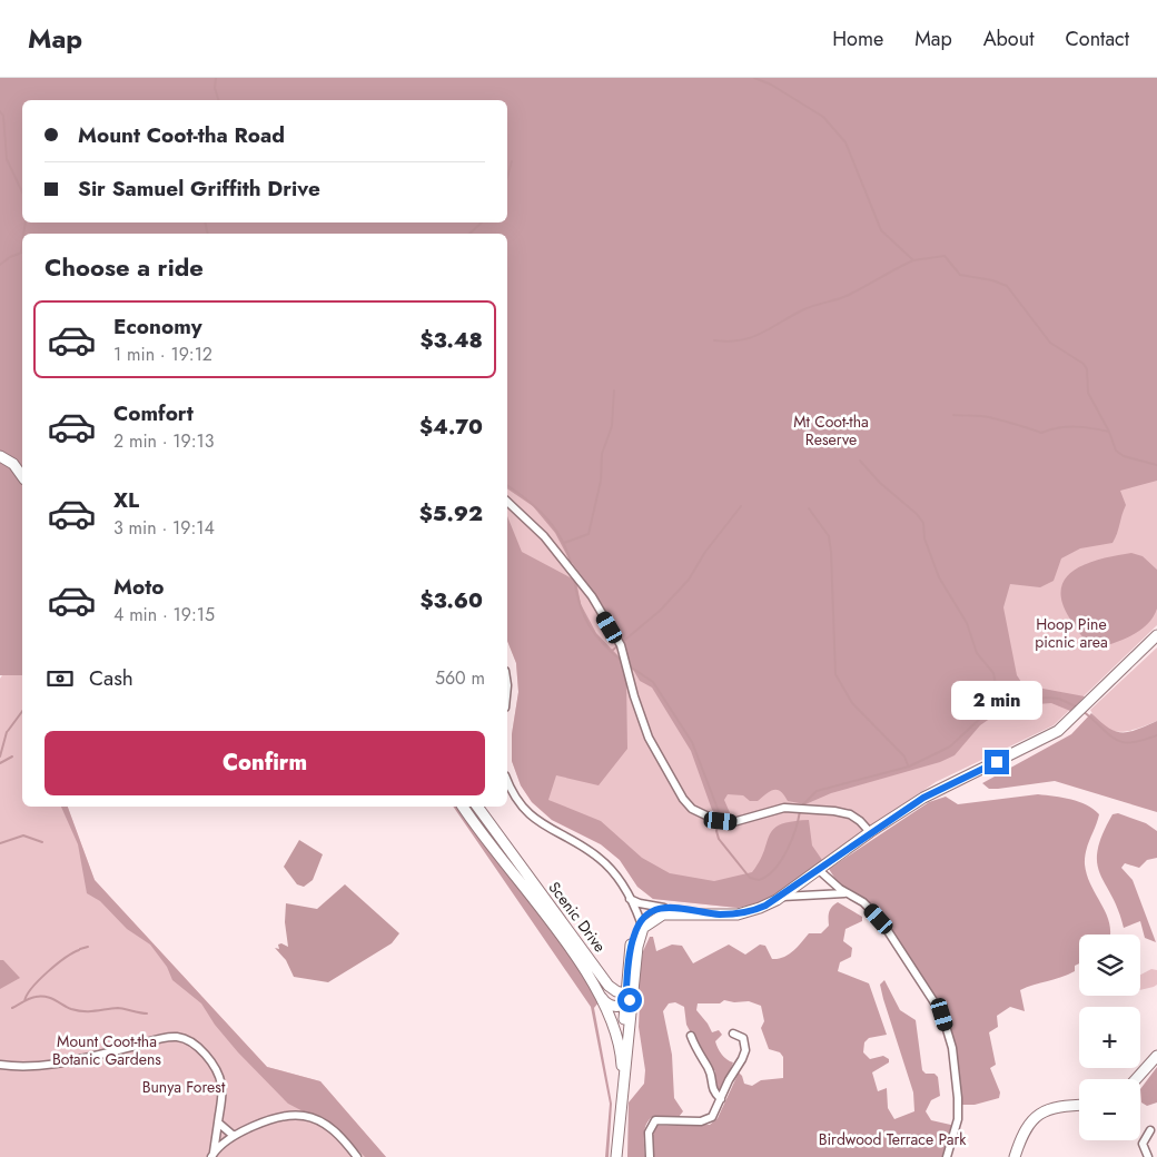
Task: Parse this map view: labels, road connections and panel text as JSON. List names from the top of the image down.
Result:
{
  "streets": {
    "main road": ["Scenic Drive"]
  },
  "parks": [
    "Mt Coot-tha Reserve",
    "Hoop Pine picnic area",
    "Mount Coot-tha Botanic Gardens",
    "Bunya Forest",
    "Birdwood Terrace Park"
  ],
  "page": {
    "header": "Map",
    "nav": [
      "Home",
      "Map",
      "About",
      "Contact"
    ],
    "banner": ["Mount Coot-tha Road", "Sir Samuel Griffith Drive"],
    "heading": "Choose a ride",
    "list": [
      {
        "name": "Economy",
        "note": "1 min · 19:12",
        "value": "$3.48"
      },
      {
        "name": "Comfort",
        "note": "2 min · 19:13",
        "value": "$4.70"
      },
      {
        "name": "XL",
        "note": "3 min · 19:14",
        "value": "$5.92"
      },
      {
        "name": "Moto",
        "note": "4 min · 19:15",
        "value": "$3.60"
      }
    ],
    "pay": ["Cash", "560 m"],
    "bubble": "2 min",
    "buttons": "Confirm",
    "map_buttons": ["+", "−"]
  }
}
